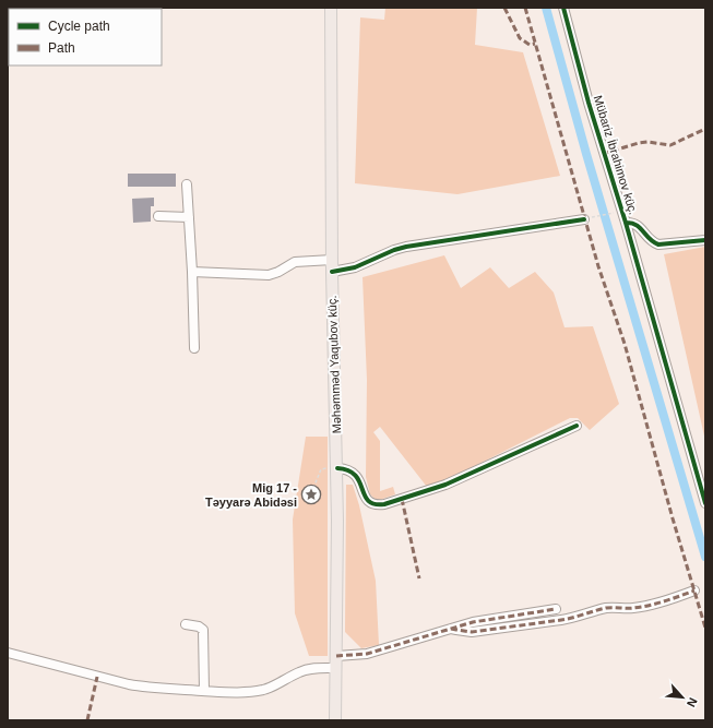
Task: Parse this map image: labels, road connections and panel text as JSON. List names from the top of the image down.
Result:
{
  "streets": {
    "main road": ["Məhəmməd Yaqubov küç."],
    "street": ["Mübariz İbrahimov küç."]
  },
  "places": {
    "place": ["Mig 17 - Təyyarə Abidəsi"]
  },
  "legend": ["Cycle path", "Path"],
  "north": "bottom right"
}
